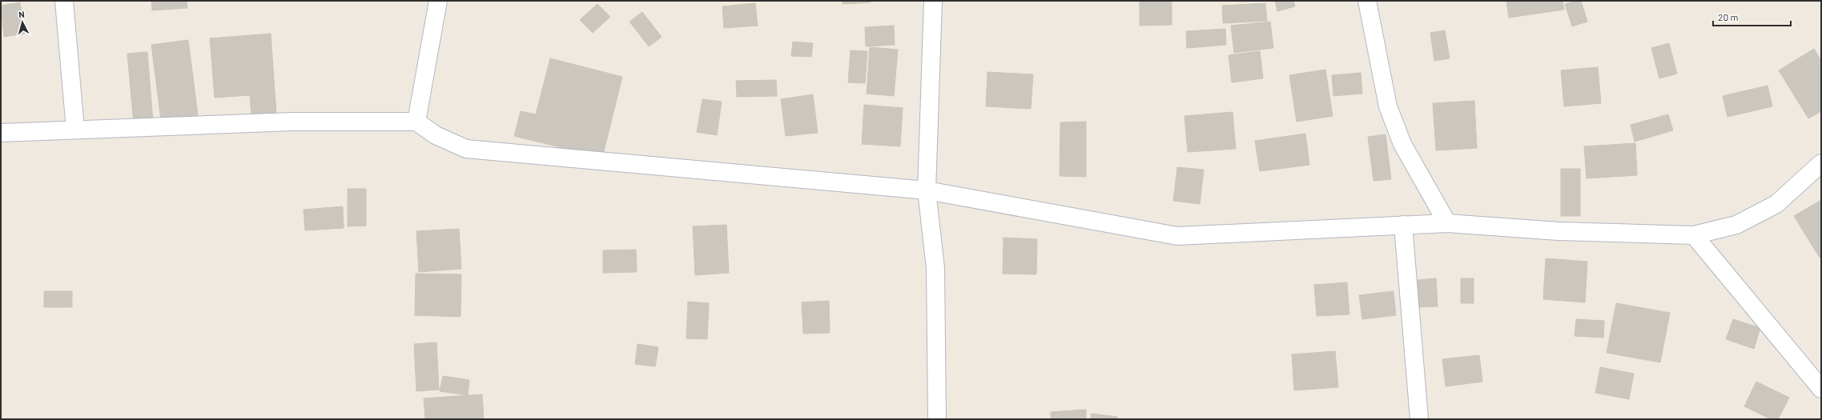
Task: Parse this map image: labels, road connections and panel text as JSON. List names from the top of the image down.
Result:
{
  "scale_bar": "20 m",
  "north": "top"
}
